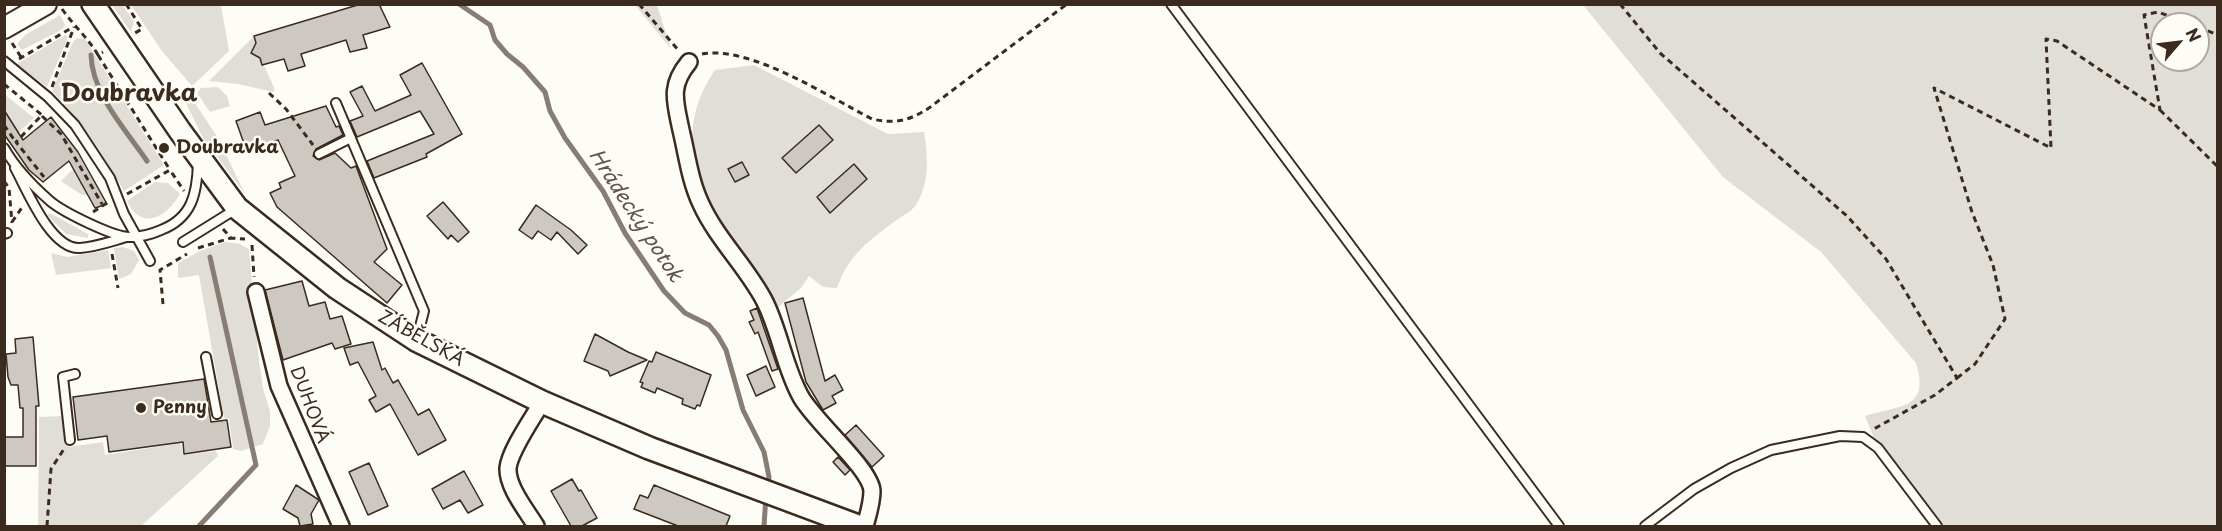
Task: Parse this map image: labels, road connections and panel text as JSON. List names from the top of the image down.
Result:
{
  "streets": {
    "main road": ["ZÁBĚLSKÁ"],
    "street": ["DUHOVÁ"]
  },
  "districts": ["Doubravka"],
  "water": ["Hrádecký potok"],
  "places": ["Doubravka", "Penny"],
  "north": "top right"
}
